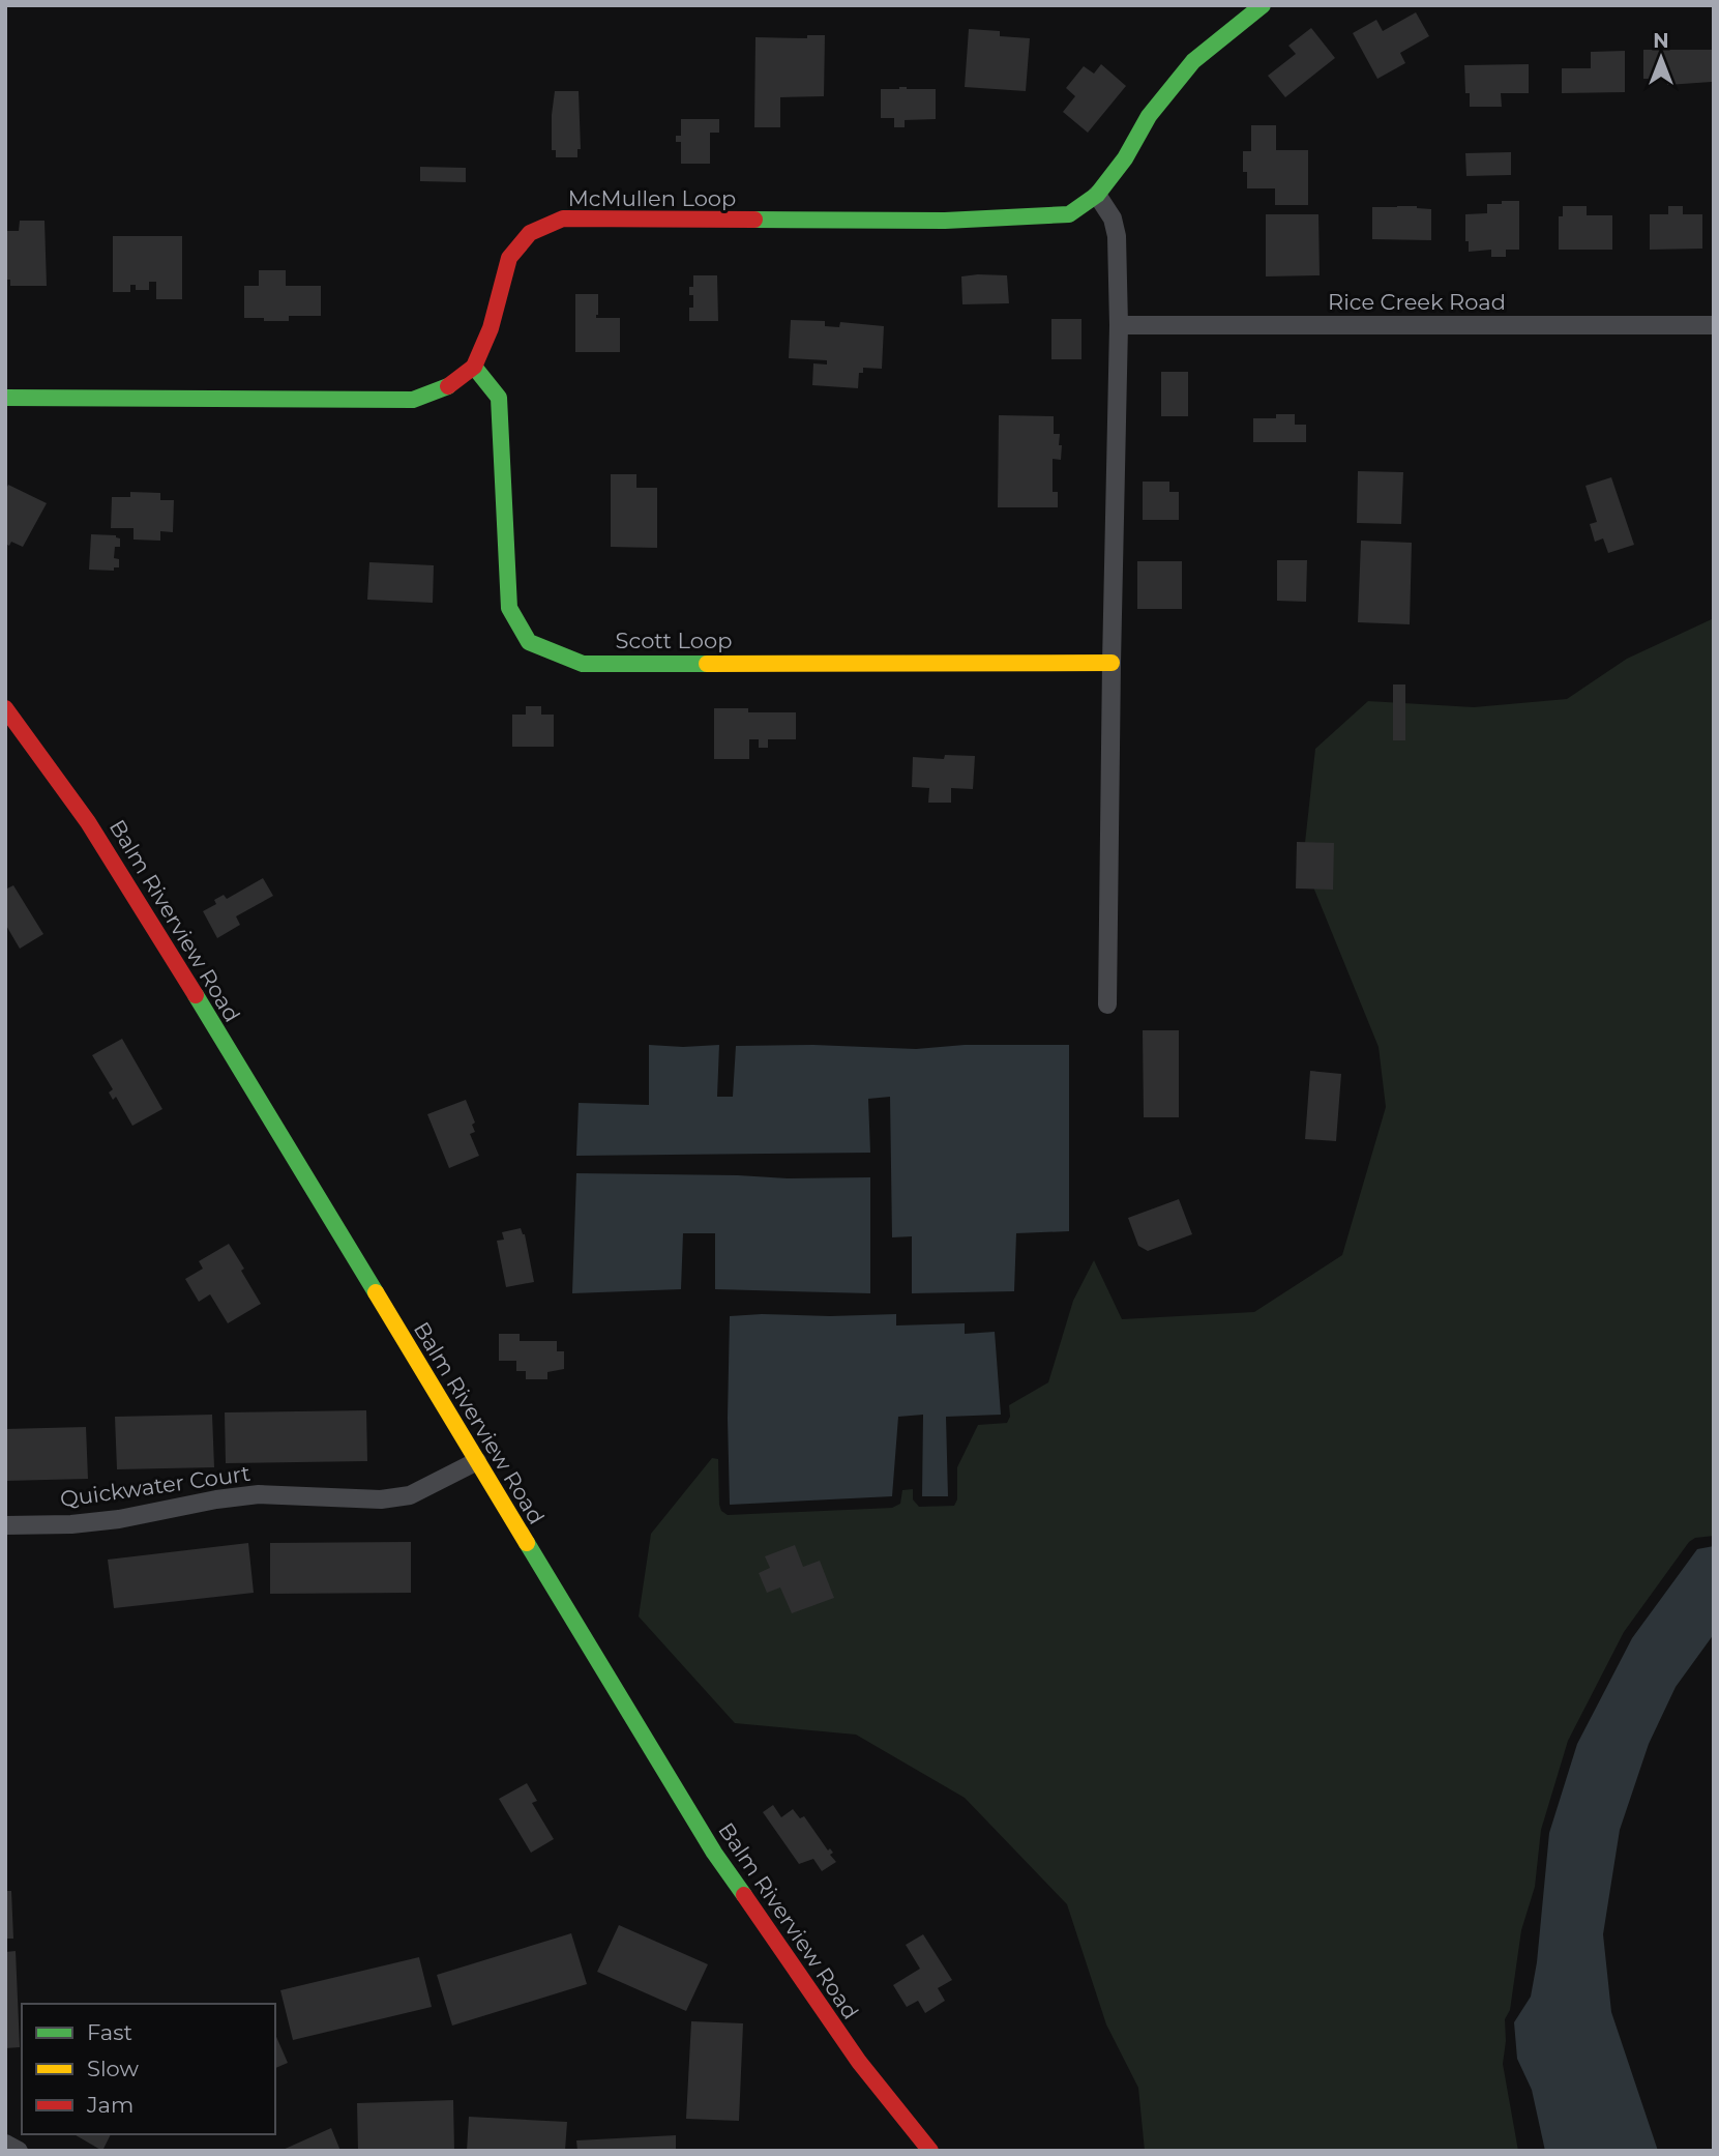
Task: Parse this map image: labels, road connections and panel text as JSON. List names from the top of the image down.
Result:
{
  "streets": {
    "street": [
      "McMullen Loop",
      "Rice Creek Road",
      "Scott Loop",
      "Balm Riverview Road",
      "Quickwater Court"
    ]
  },
  "crossings": [
    ["McMullen Loop", "Scott Loop"],
    ["Balm Riverview Road", "Quickwater Court"]
  ],
  "legend": ["Fast", "Slow", "Jam"],
  "north": "top"
}
